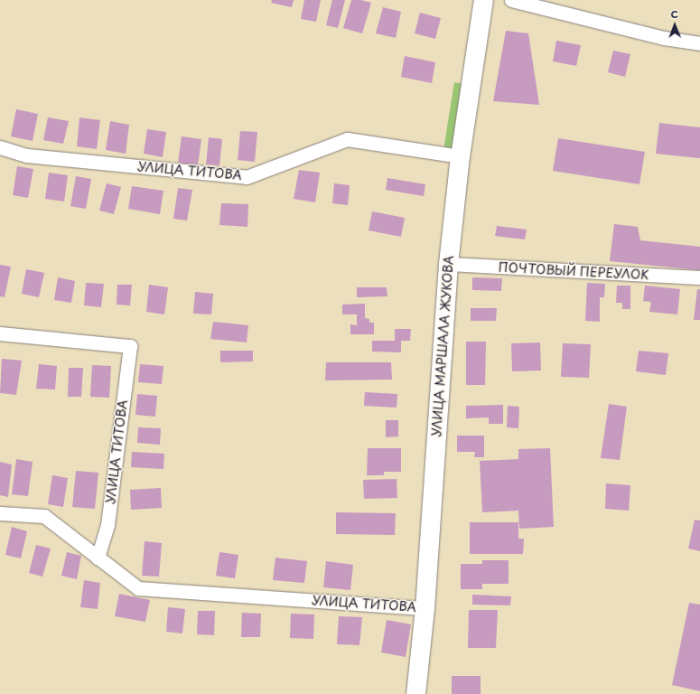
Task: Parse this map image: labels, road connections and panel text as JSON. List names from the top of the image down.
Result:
{
  "streets": {
    "street": ["УЛИЦА ТИТОВА", "ПОЧТОВЫЙ ПЕРЕУЛОК", "УЛИЦА МАРШАЛА ЖУКОВА"]
  },
  "crossings": [
    ["УЛИЦА ТИТОВА", "УЛИЦА МАРШАЛА ЖУКОВА"],
    ["ПОЧТОВЫЙ ПЕРЕУЛОК", "УЛИЦА МАРШАЛА ЖУКОВА"]
  ],
  "north": "top"
}
